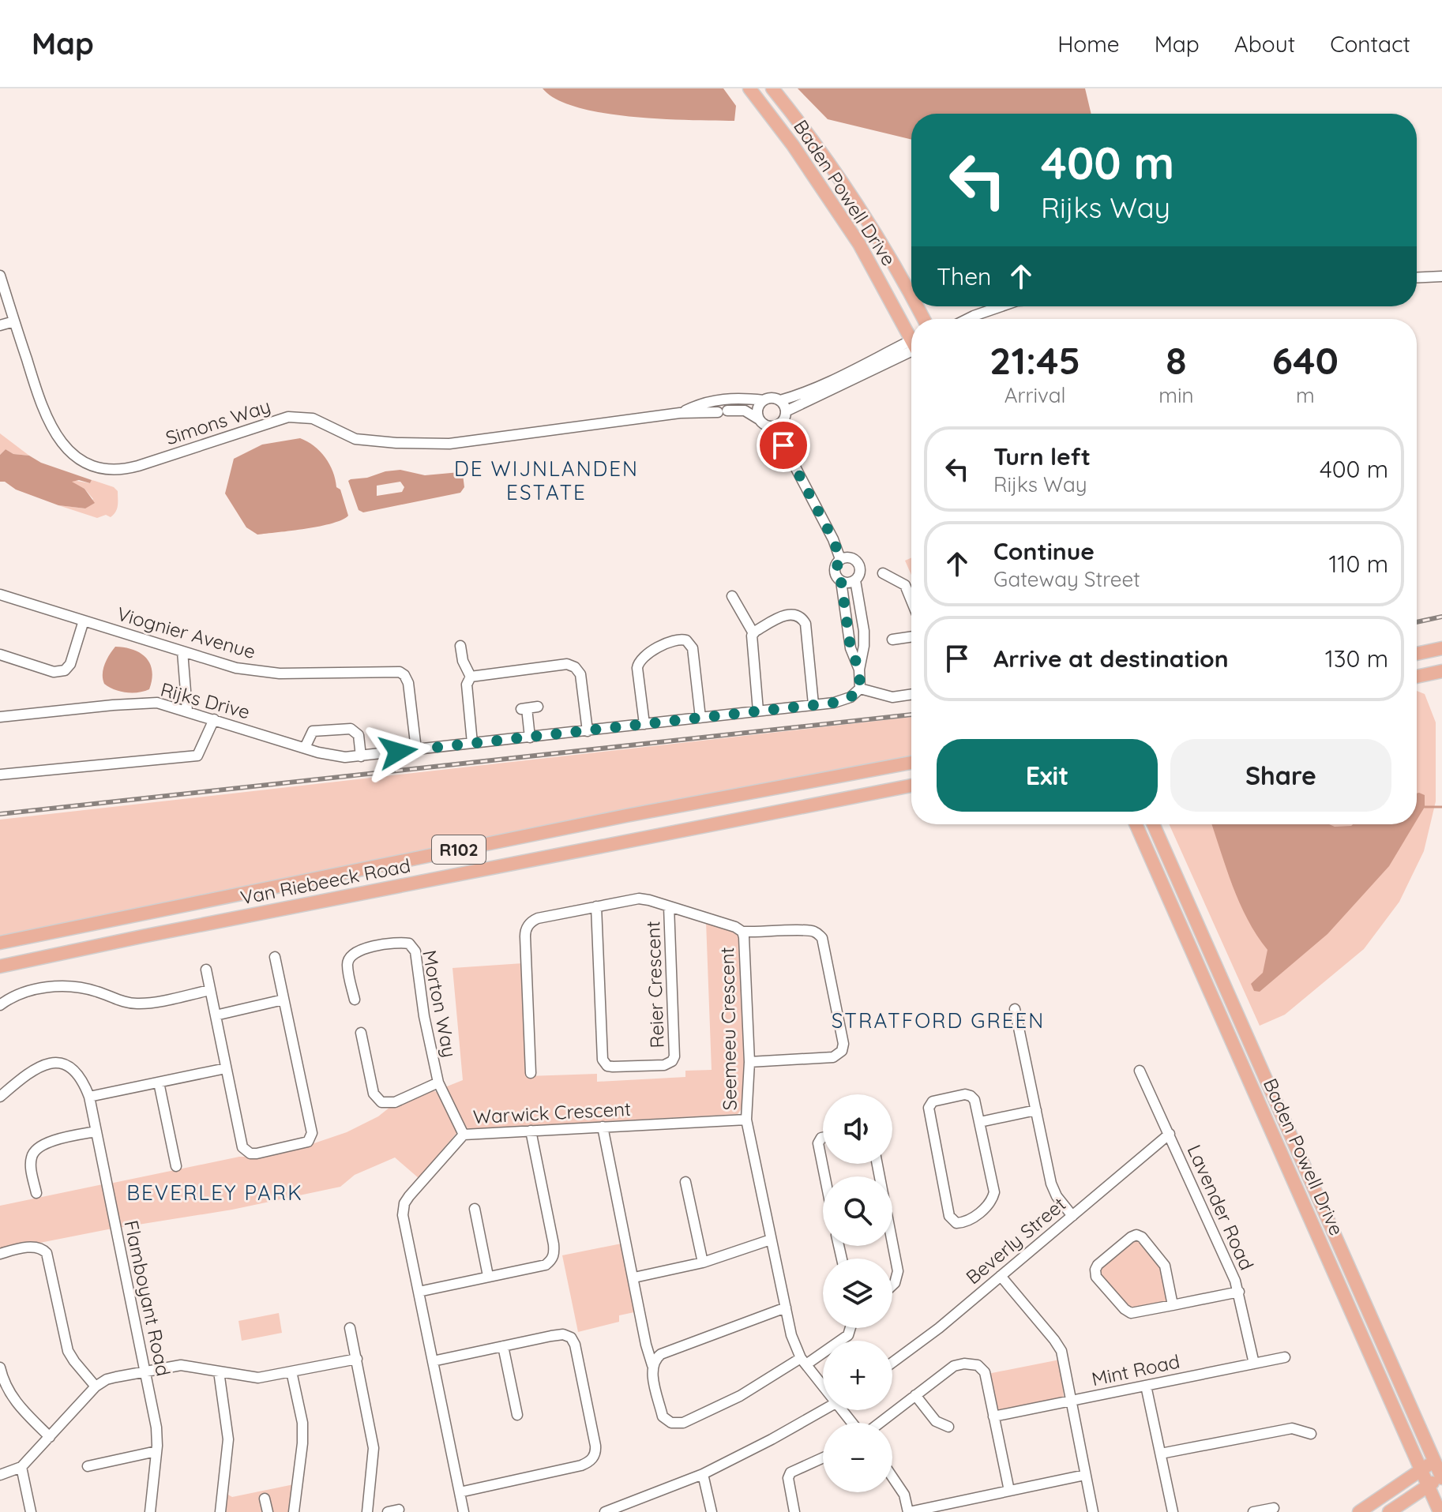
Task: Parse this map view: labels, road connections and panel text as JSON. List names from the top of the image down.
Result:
{
  "streets": {
    "main road": ["Baden Powell Drive", "R102", "Van Riebeeck Road"],
    "street": [
      "Simons Way",
      "Viognier Avenue",
      "Rijks Drive",
      "Reier Crescent",
      "Morton Way",
      "Seemeeu Crescent",
      "Warwick Crescent",
      "Lavender Road",
      "Beverly Street",
      "Flamboyant Road",
      "Mint Road"
    ]
  },
  "crossings": [
    ["Viognier Avenue", "Rijks Drive"],
    ["Reier Crescent", "Seemeeu Crescent"],
    ["Morton Way", "Warwick Crescent"],
    ["Seemeeu Crescent", "Warwick Crescent"],
    ["Lavender Road", "Beverly Street"],
    ["Lavender Road", "Mint Road"]
  ],
  "districts": ["DE WIJNLANDEN ESTATE", "STRATFORD GREEN", "BEVERLEY PARK"],
  "page": {
    "header": "Map",
    "nav": [
      "Home",
      "Map",
      "About",
      "Contact"
    ],
    "turn": ["400 m", "Rijks Way"],
    "then": "Then",
    "eta": [
      "21:45",
      "Arrival",
      "8",
      "min",
      "640",
      "m"
    ],
    "list": [
      {
        "name": "Turn left",
        "note": "Rijks Way",
        "value": "400 m"
      },
      {
        "name": "Continue",
        "note": "Gateway Street",
        "value": "110 m"
      },
      {
        "name": "Arrive at destination",
        "value": "130 m"
      }
    ],
    "buttons": ["Exit", "Share"],
    "map_buttons": ["+", "−"]
  }
}
